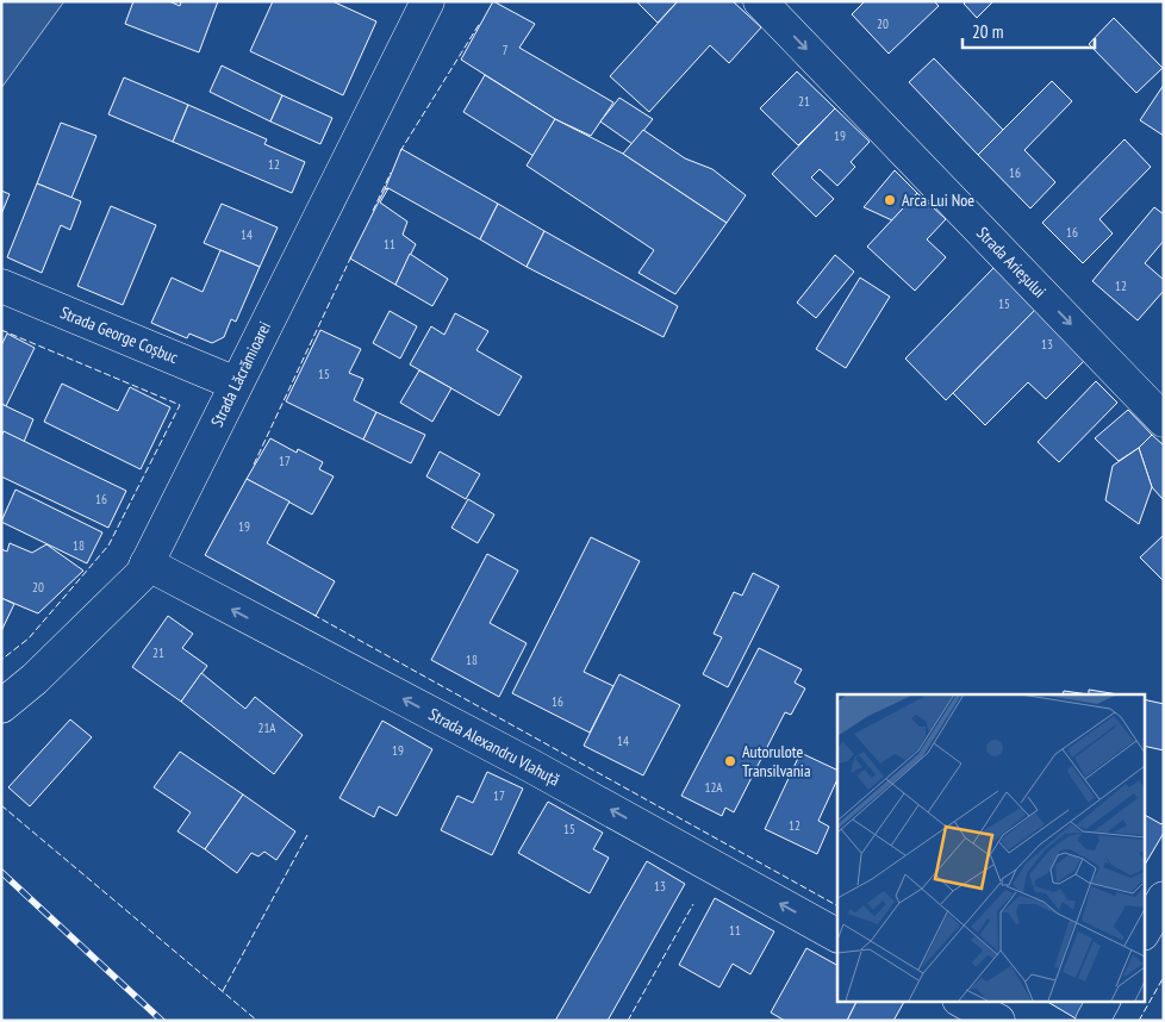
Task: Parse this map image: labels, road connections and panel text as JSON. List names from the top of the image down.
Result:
{
  "streets": {
    "street": [
      "Strada Arieșului",
      "Strada George Coșbuc",
      "Strada Lăcrămioarei",
      "Strada Alexandru Vlahuță"
    ]
  },
  "crossings": [
    ["Strada George Coșbuc", "Strada Lăcrămioarei"],
    ["Strada Lăcrămioarei", "Strada Alexandru Vlahuță"]
  ],
  "one_way": ["Strada Arieșului", "Strada Alexandru Vlahuță"],
  "places": ["Arca Lui Noe", "Autorulote Transilvania"],
  "house_numbers": [
    "20",
    "7",
    "21",
    "19",
    "12",
    "16",
    "16",
    "14",
    "11",
    "12",
    "15",
    "13",
    "15",
    "17",
    "16",
    "19",
    "18",
    "20",
    "21",
    "18",
    "16",
    "21A",
    "14",
    "19",
    "12A",
    "17",
    "12",
    "15",
    "13",
    "11"
  ],
  "scale_bar": "20 m"
}
